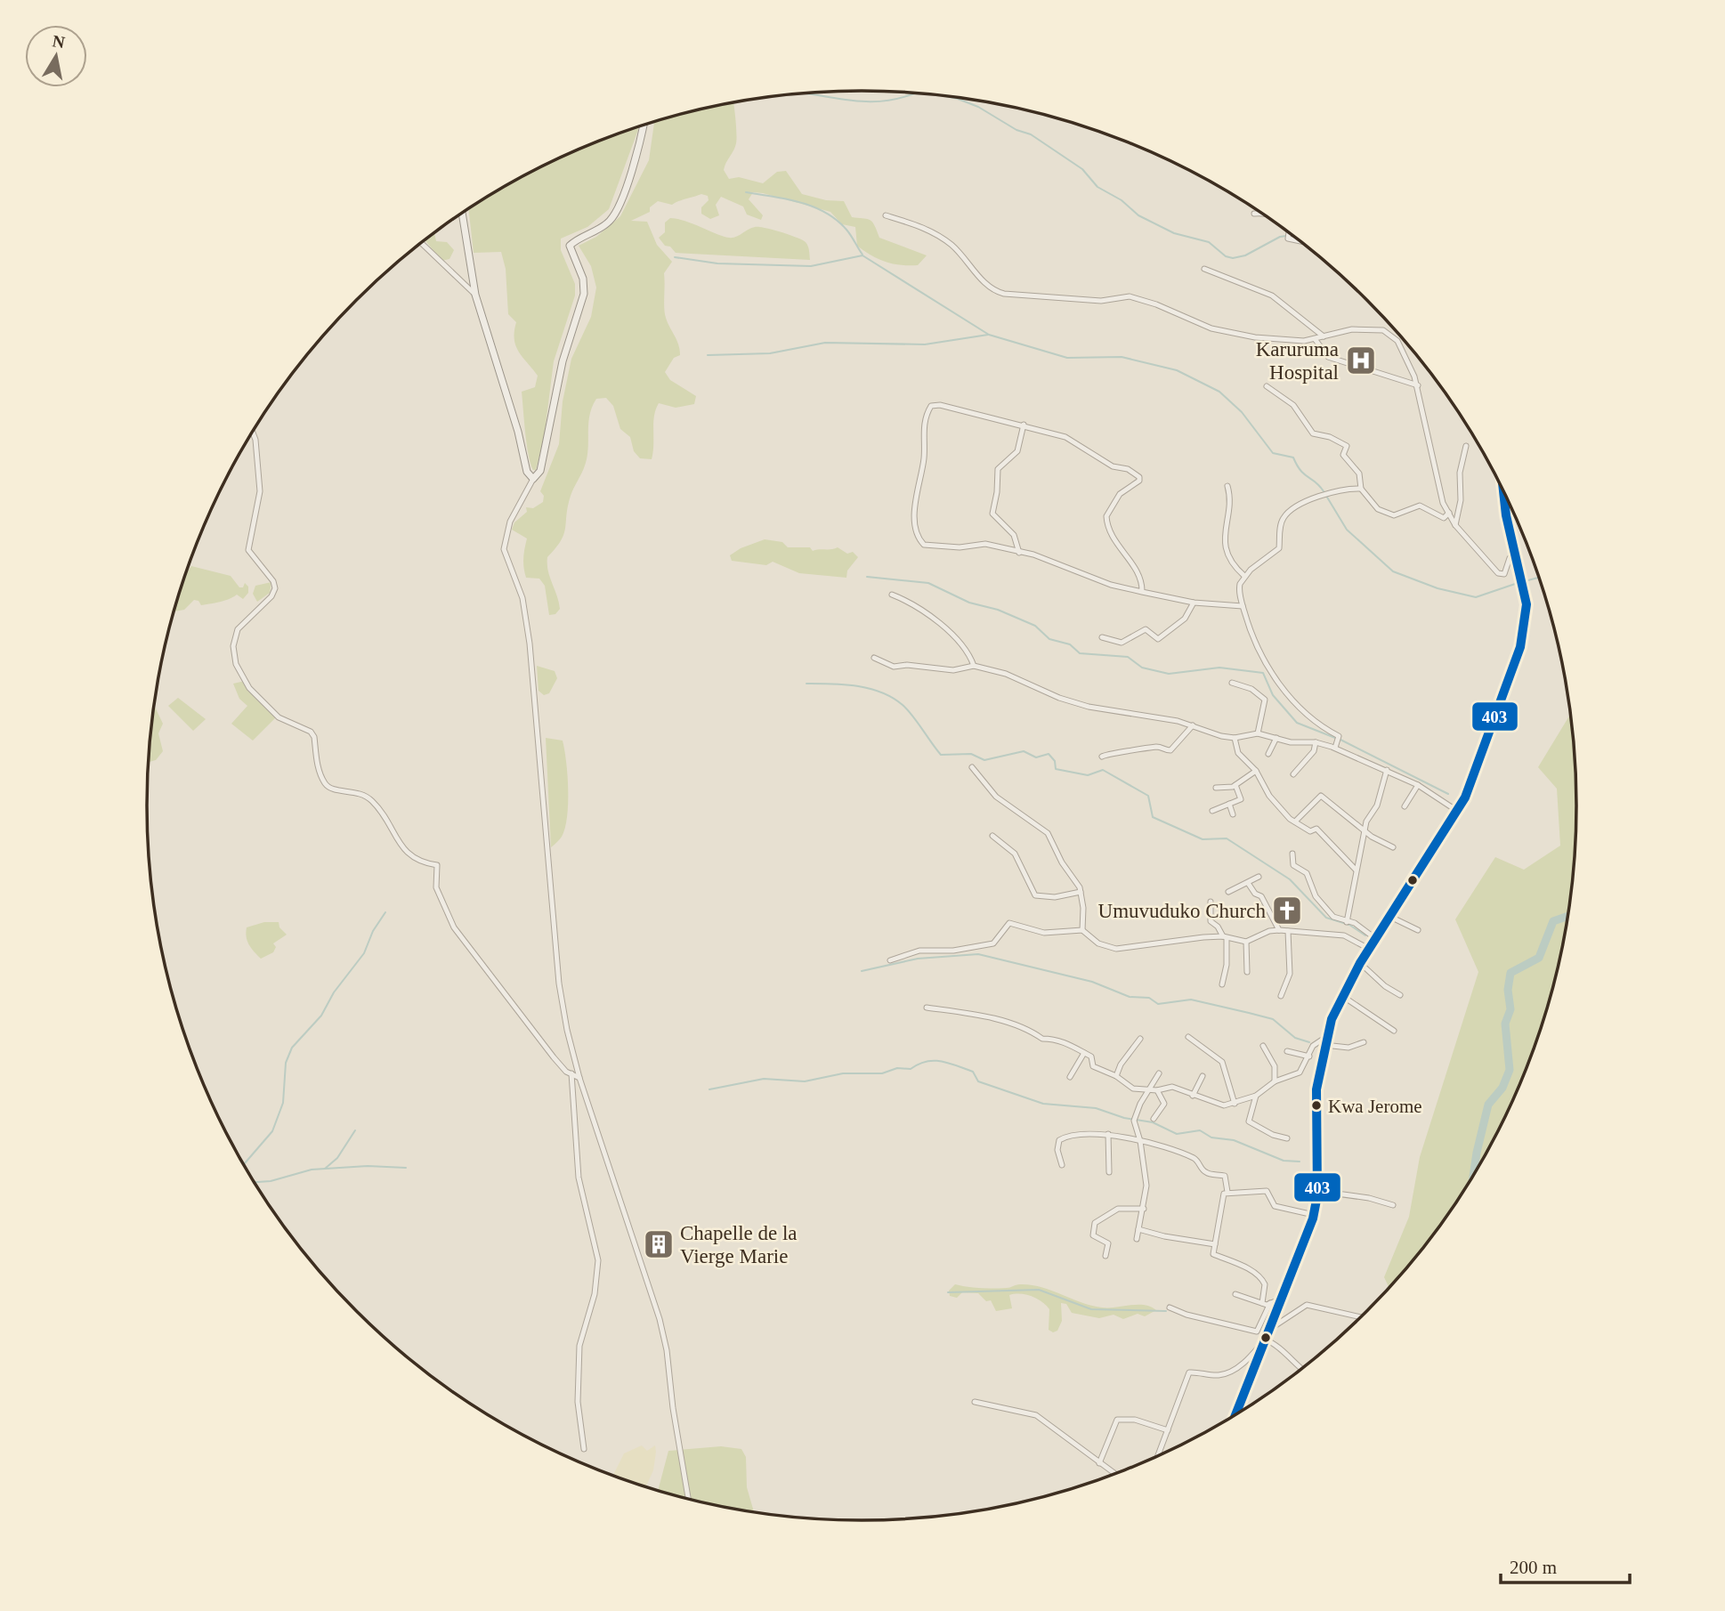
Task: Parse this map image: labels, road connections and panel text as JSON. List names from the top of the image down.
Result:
{
  "places": {
    "hospital": ["Karuruma Hospital"],
    "church": ["Umuvuduko Church"],
    "other": ["Kwa Jerome"],
    "building": ["Chapelle de la Vierge Marie"]
  },
  "lines": ["transit line 403"],
  "scale_bar": "200 m",
  "north": "top"
}
